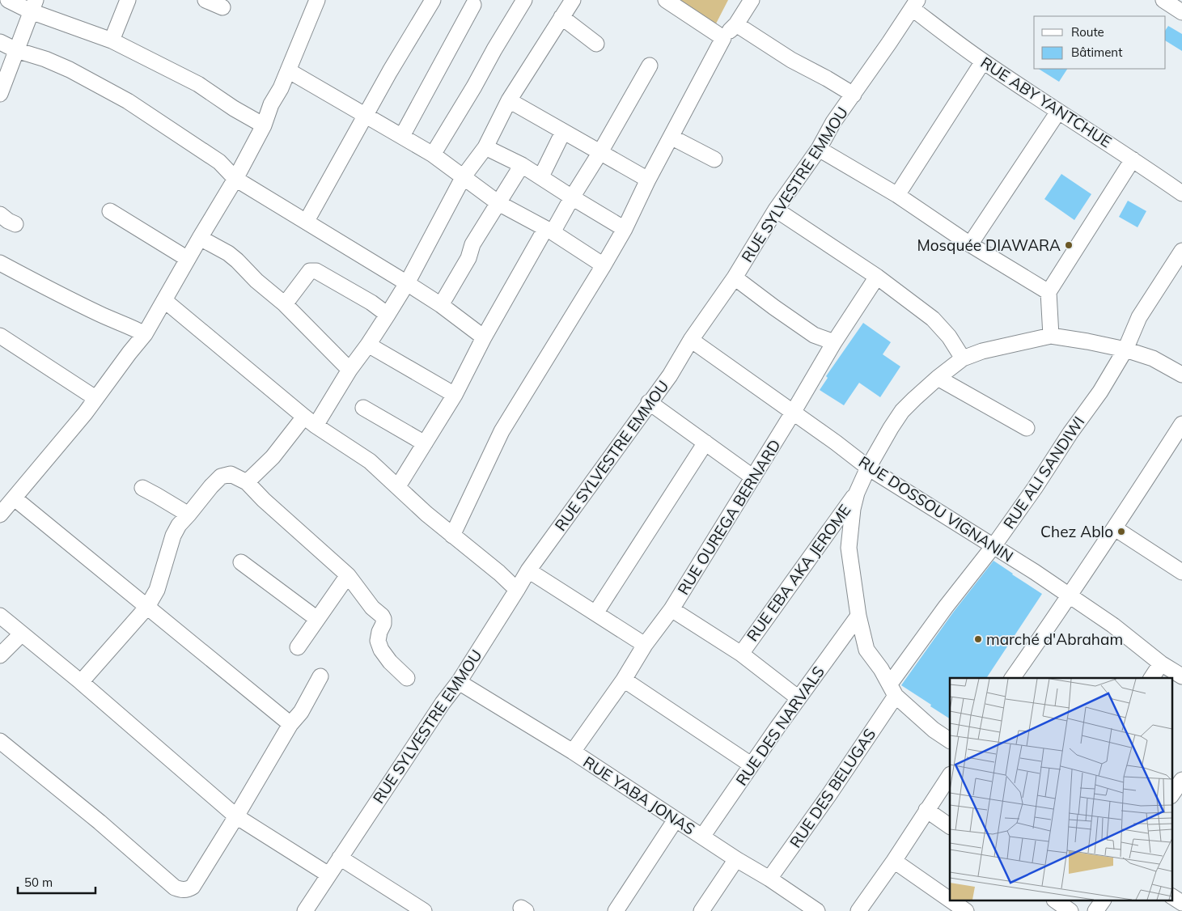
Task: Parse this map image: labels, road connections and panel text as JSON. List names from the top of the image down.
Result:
{
  "streets": {
    "street": [
      "RUE ABY YANTCHUE",
      "RUE SYLVESTRE EMMOU",
      "RUE ALI SANDIWI",
      "RUE DOSSOU VIGNANIN",
      "RUE OUREGA BERNARD",
      "RUE EBA AKA JEROME",
      "RUE DES NARVALS",
      "RUE DES BELUGAS",
      "RUE YABA JONAS"
    ]
  },
  "crossings": [
    ["RUE ABY YANTCHUE", "RUE SYLVESTRE EMMOU"],
    ["RUE SYLVESTRE EMMOU", "RUE DOSSOU VIGNANIN"],
    ["RUE SYLVESTRE EMMOU", "RUE YABA JONAS"],
    ["RUE ALI SANDIWI", "RUE DOSSOU VIGNANIN"],
    ["RUE ALI SANDIWI", "RUE DES BELUGAS"],
    ["RUE DOSSOU VIGNANIN", "RUE OUREGA BERNARD"],
    ["RUE OUREGA BERNARD", "RUE YABA JONAS"],
    ["RUE DES NARVALS", "RUE YABA JONAS"],
    ["RUE DES BELUGAS", "RUE YABA JONAS"]
  ],
  "places": ["Mosquée DIAWARA", "Chez Ablo", "marché d'Abraham"],
  "legend": ["Route", "Bâtiment"],
  "scale_bar": "50 m"
}
